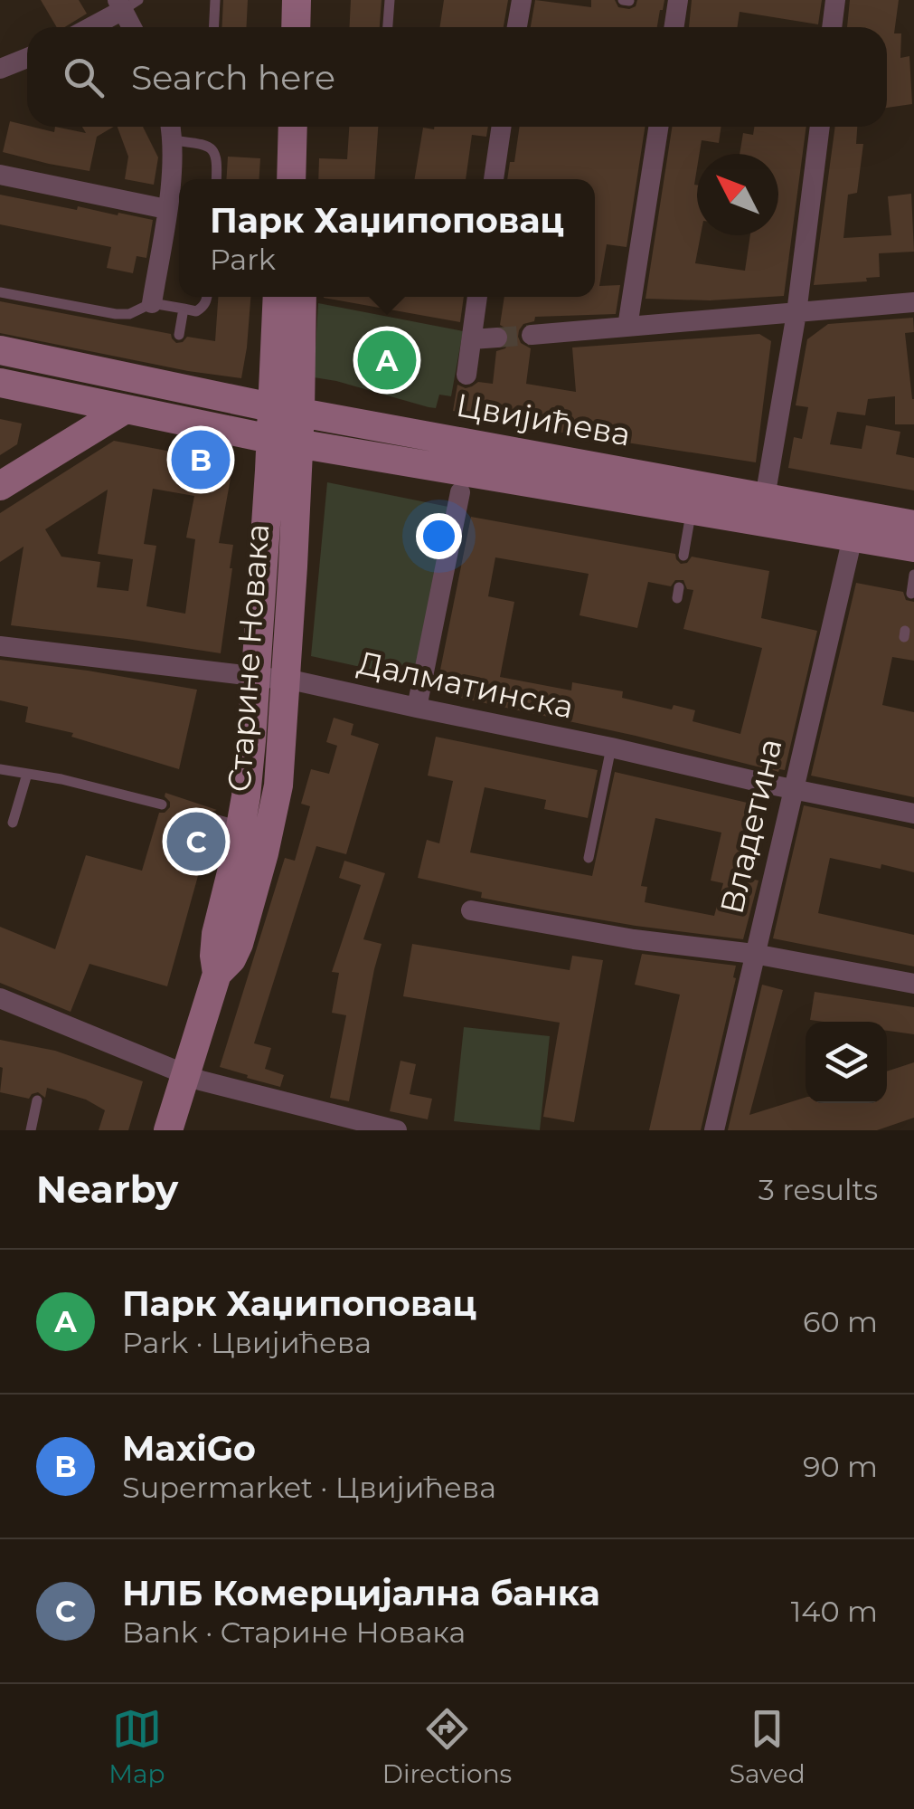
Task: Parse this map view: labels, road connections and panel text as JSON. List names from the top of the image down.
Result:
{
  "streets": {
    "main road": ["Цвијићева", "Старине Новака"],
    "street": ["Далматинска", "Владетина"]
  },
  "crossings": [
    ["Цвијићева", "Старине Новака"],
    ["Цвијићева", "Владетина"],
    ["Старине Новака", "Далматинска"],
    ["Далматинска", "Владетина"]
  ],
  "north": "top left",
  "page": {
    "search": "Search here",
    "popup": ["Парк Хаџипоповац", "Park"],
    "pins": ["A", "B", "C"],
    "heading": ["Nearby", "3 results"],
    "list": [
      {
        "mark": "A",
        "name": "Парк Хаџипоповац",
        "note": "Park · Цвијићева",
        "value": "60 m"
      },
      {
        "mark": "B",
        "name": "MaxiGo",
        "note": "Supermarket · Цвијићева",
        "value": "90 m"
      },
      {
        "mark": "C",
        "name": "НЛБ Комерцијална банка",
        "note": "Bank · Старине Новака",
        "value": "140 m"
      }
    ],
    "nav": ["Map", "Directions", "Saved"]
  }
}
